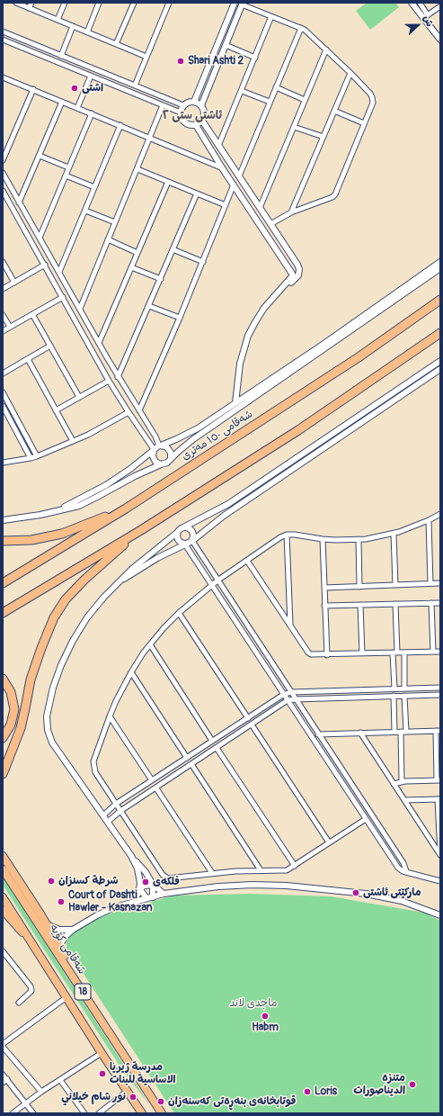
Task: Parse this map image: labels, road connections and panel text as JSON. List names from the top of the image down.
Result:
{
  "streets": {
    "highway": ["شەقامی ١٥٠ مەتری", "شەقامی کۆیە", "18"]
  },
  "districts": ["ئاشتی ستی ٢"],
  "parks": ["ماجدی لاند"],
  "places": [
    "Shari Ashti 2",
    "اشتی",
    "شرطة كسنزان",
    "فلکەی",
    "مارکێتی ئاشتی",
    "Court of Dashti Hawler - Kasnazan",
    "Habm",
    "مدرسة ژيريا الاساسية للبنات",
    "متنزه الديناصورات",
    "Loris",
    "نور شام خيلاني",
    "قوتابخانەی بنەڕەتی کەسنەزان"
  ],
  "north": "right"
}
